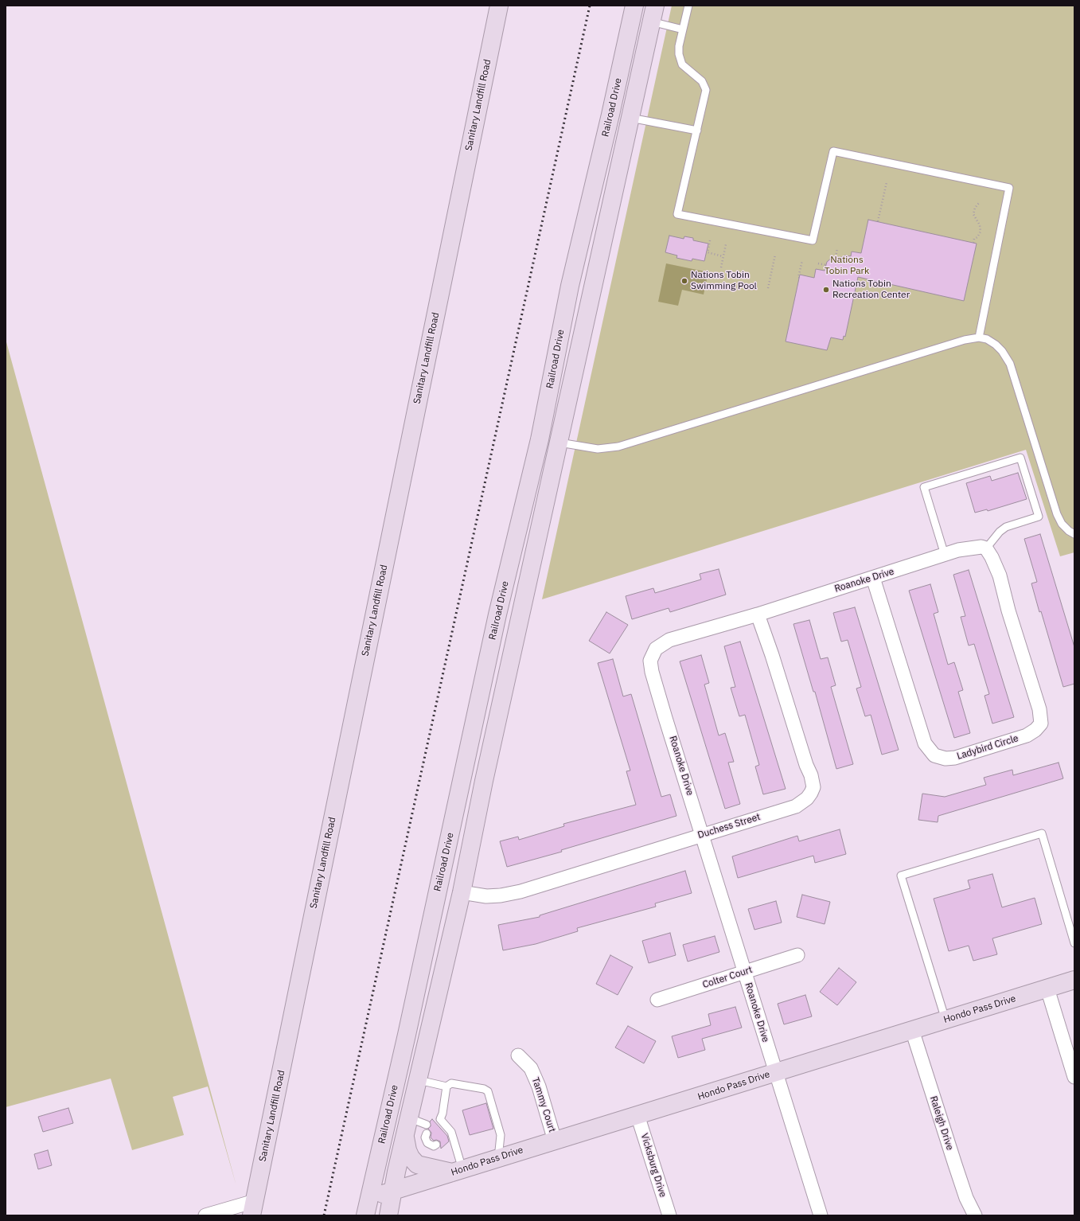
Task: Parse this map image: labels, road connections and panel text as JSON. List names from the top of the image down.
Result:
{
  "streets": {
    "main road": ["Sanitary Landfill Road", "Railroad Drive", "Hondo Pass Drive"],
    "street": [
      "Roanoke Drive",
      "Ladybird Circle",
      "Duchess Street",
      "Colter Court",
      "Tammy Court",
      "Raleigh Drive",
      "Vicksburg Drive"
    ]
  },
  "crossings": [
    ["Railroad Drive", "Duchess Street"],
    ["Railroad Drive", "Hondo Pass Drive"],
    ["Roanoke Drive", "Ladybird Circle"],
    ["Roanoke Drive", "Duchess Street"],
    ["Roanoke Drive", "Colter Court"],
    ["Roanoke Drive", "Hondo Pass Drive"],
    ["Hondo Pass Drive", "Tammy Court"],
    ["Hondo Pass Drive", "Raleigh Drive"],
    ["Hondo Pass Drive", "Vicksburg Drive"]
  ],
  "parks": ["Nations Tobin Park"],
  "places": ["Nations Tobin Swimming Pool", "Nations Tobin Recreation Center"]
}
